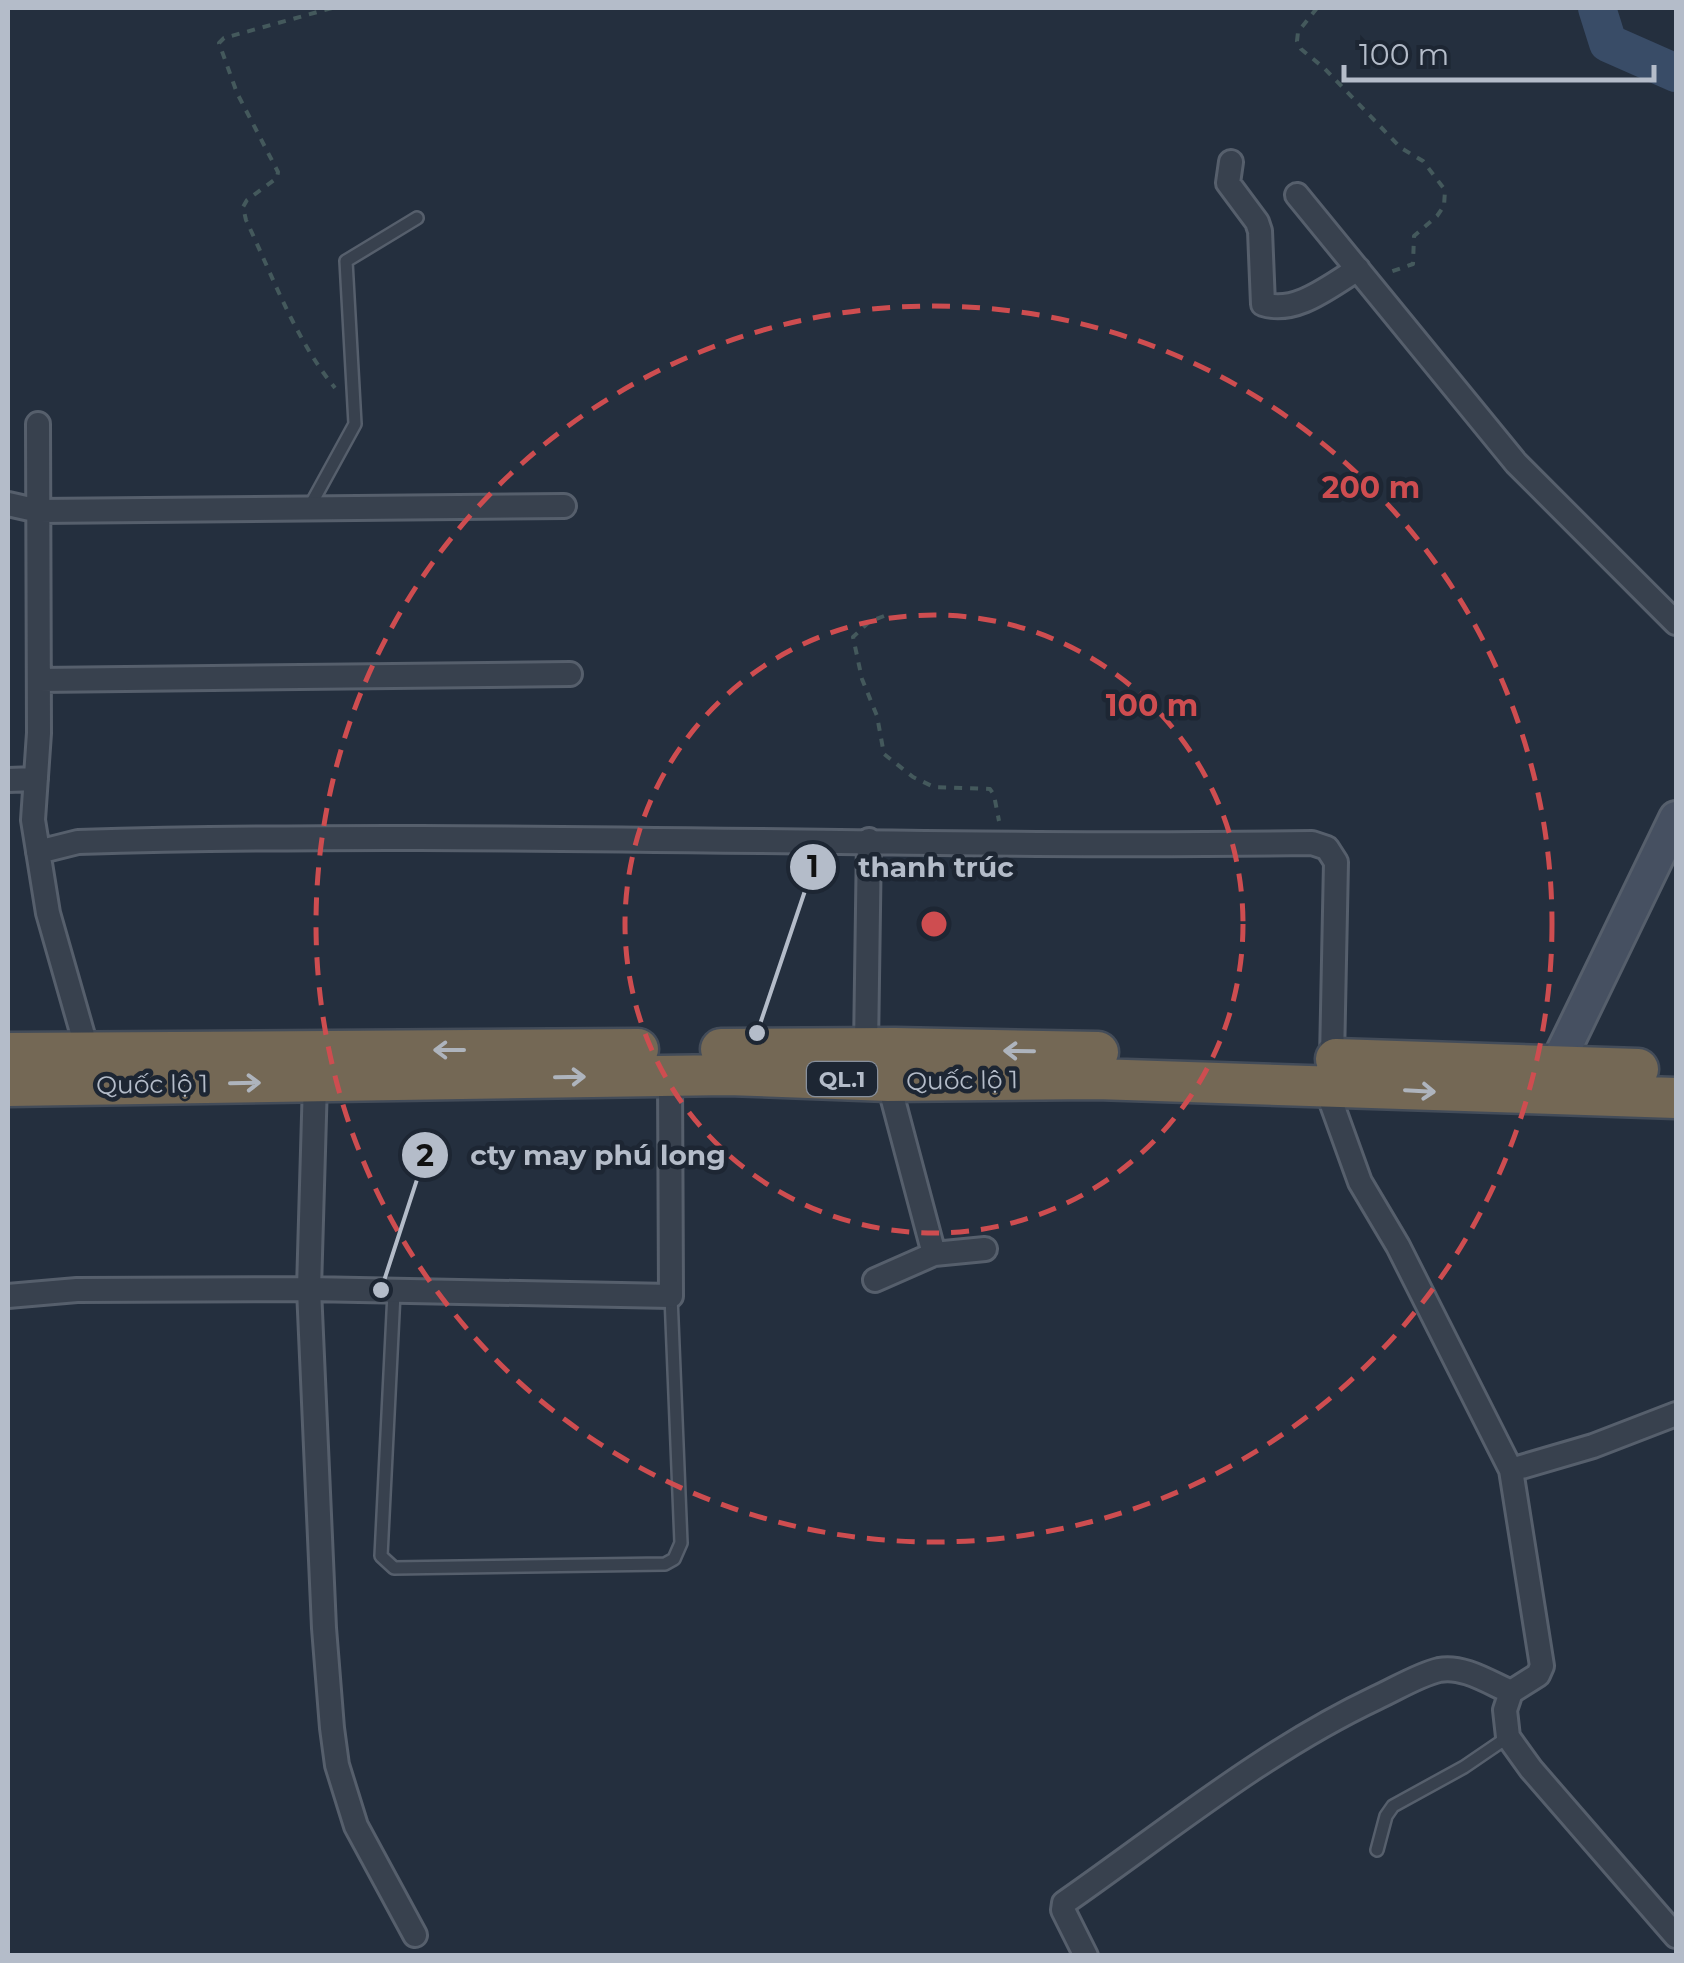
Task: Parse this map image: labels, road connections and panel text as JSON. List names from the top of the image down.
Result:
{
  "streets": {
    "highway": ["QL.1", "Quốc lộ 1"]
  },
  "places": ["thanh trúc", "cty may phú long"],
  "scale_bar": "100 m",
  "rings": ["200 m", "100 m"]
}
